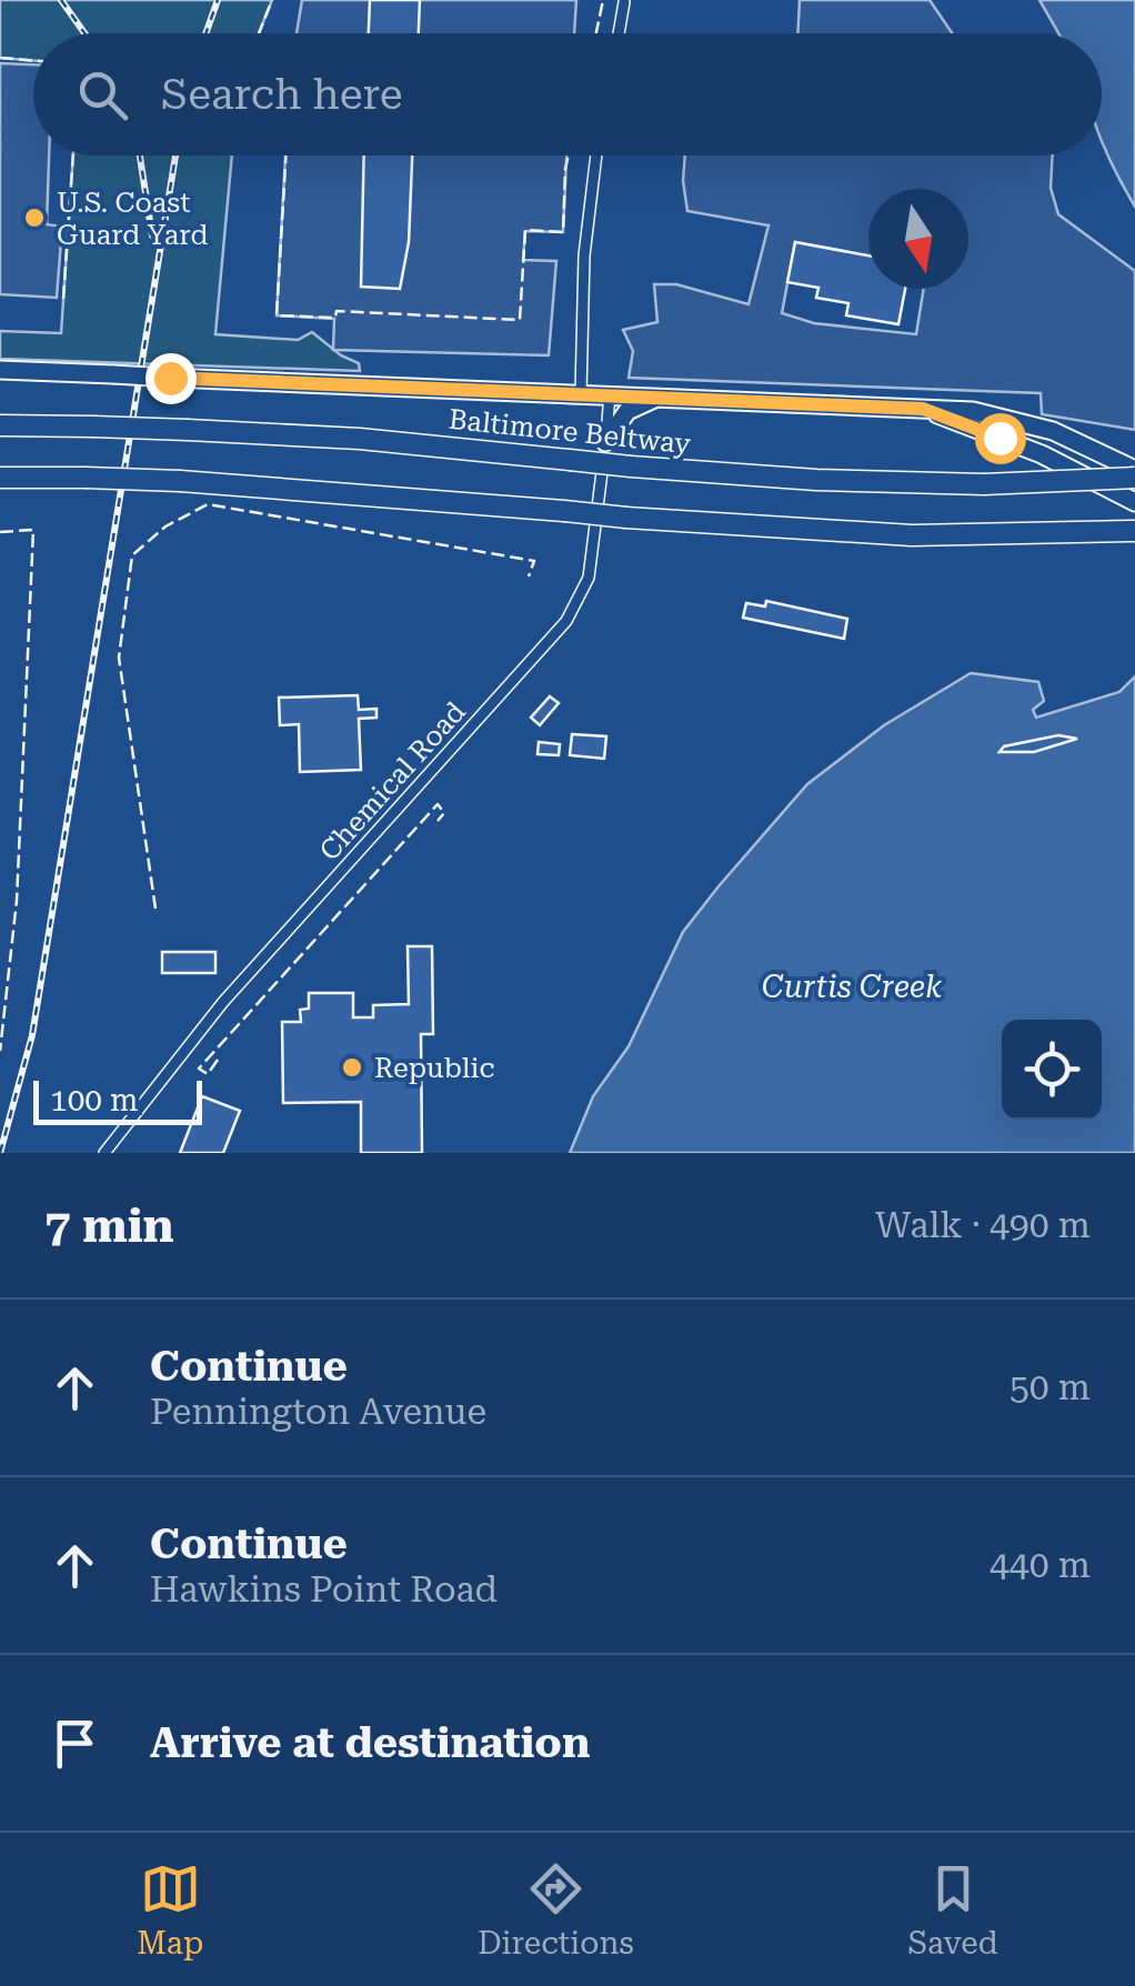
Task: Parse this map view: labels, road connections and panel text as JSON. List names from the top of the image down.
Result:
{
  "streets": {
    "highway": ["Baltimore Beltway"],
    "street": ["Chemical Road"]
  },
  "water": ["Curtis Creek"],
  "places": ["U.S. Coast Guard Yard", "Republic"],
  "scale_bar": "100 m",
  "north": "bottom",
  "page": {
    "search": "Search here",
    "scale": "100 m",
    "heading": ["7 min", "Walk · 490 m"],
    "list": [
      ["Continue", "Pennington Avenue", "50 m"],
      ["Continue", "Hawkins Point Road", "440 m"],
      "Arrive at destination"
    ],
    "nav": ["Map", "Directions", "Saved"]
  }
}
